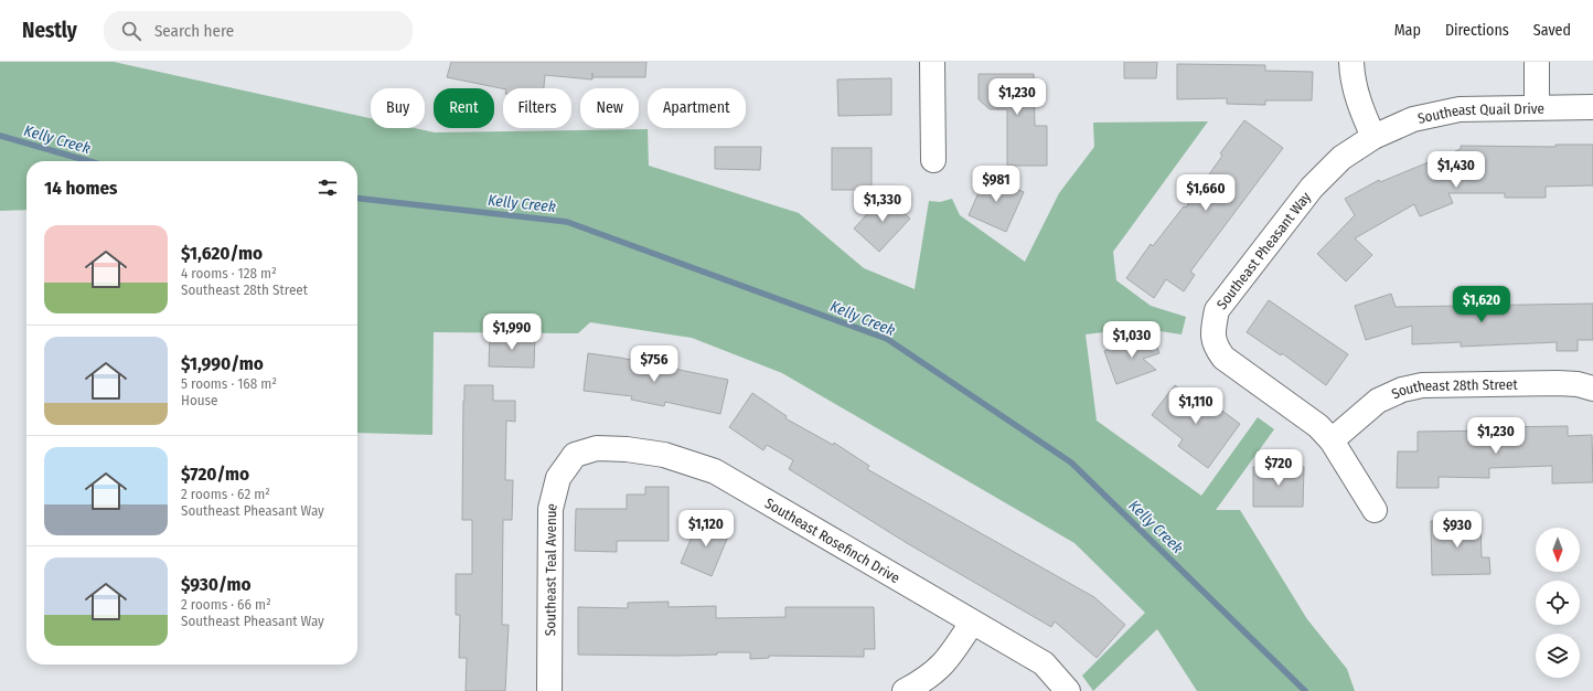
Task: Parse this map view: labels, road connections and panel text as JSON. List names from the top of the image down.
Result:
{
  "streets": {
    "street": [
      "Southeast Quail Drive",
      "Southeast Pheasant Way",
      "Southeast 28th Street",
      "Southeast Rosefinch Drive",
      "Southeast Teal Avenue"
    ]
  },
  "crossings": [
    ["Southeast Quail Drive", "Southeast Pheasant Way"],
    ["Southeast Pheasant Way", "Southeast 28th Street"],
    ["Southeast Rosefinch Drive", "Southeast Teal Avenue"]
  ],
  "water": ["Kelly Creek"],
  "north": "bottom",
  "page": {
    "header": "Nestly",
    "search": "Search here",
    "nav": ["Map", "Directions", "Saved"],
    "price": [
      "$1,230",
      "$1,430",
      "$981",
      "$1,660",
      "$1,330",
      "$1,620",
      "$1,990",
      "$1,030",
      "$756",
      "$1,110",
      "$1,230",
      "$720",
      "$1,120",
      "$930"
    ],
    "chip": [
      "Buy",
      "Rent",
      "Filters",
      "New",
      "Apartment"
    ],
    "heading": "14 homes",
    "list": [
      {
        "name": "$1,620/mo",
        "note": "4 rooms · 128 m² · Southeast 28th Street"
      },
      {
        "name": "$1,990/mo",
        "note": "5 rooms · 168 m² · House"
      },
      {
        "name": "$720/mo",
        "note": "2 rooms · 62 m² · Southeast Pheasant Way"
      },
      {
        "name": "$930/mo",
        "note": "2 rooms · 66 m² · Southeast Pheasant Way"
      }
    ]
  }
}
